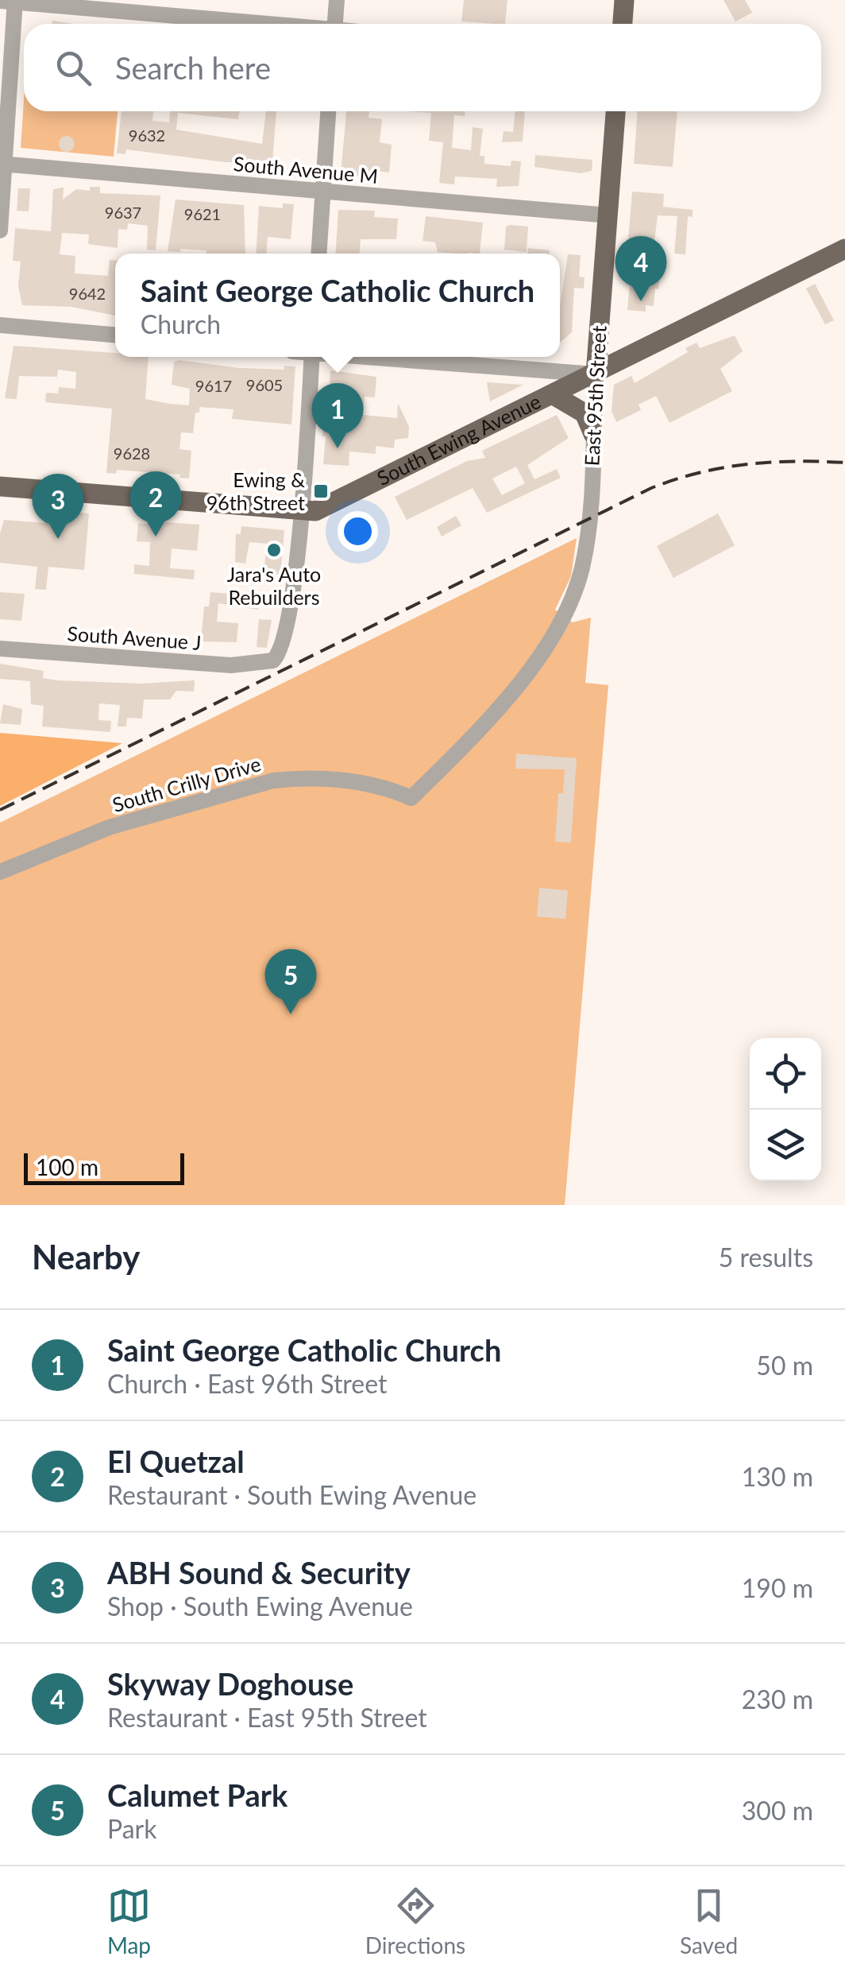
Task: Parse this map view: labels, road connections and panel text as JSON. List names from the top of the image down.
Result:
{
  "streets": {
    "main road": ["East 95th Street", "South Ewing Avenue"],
    "street": ["South Avenue M", "South Avenue J", "South Crilly Drive"]
  },
  "crossings": [
    ["South Avenue M", "East 95th Street"],
    ["East 95th Street", "South Ewing Avenue"],
    ["East 95th Street", "South Crilly Drive"],
    ["South Ewing Avenue", "South Avenue J"]
  ],
  "places": {
    "transit": ["Ewing & 96th Street"],
    "other": ["Jara's Auto Rebuilders"]
  },
  "house_numbers": [
    "9632",
    "9637",
    "9621",
    "9642",
    "9605",
    "9617",
    "9628"
  ],
  "scale_bar": "100 m",
  "page": {
    "search": "Search here",
    "pins": [
      "4",
      "1",
      "2",
      "3",
      "5"
    ],
    "popup": ["Saint George Catholic Church", "Church"],
    "scale": "100 m",
    "heading": ["Nearby", "5 results"],
    "list": [
      {
        "mark": "1",
        "name": "Saint George Catholic Church",
        "note": "Church · East 96th Street",
        "value": "50 m"
      },
      {
        "mark": "2",
        "name": "El Quetzal",
        "note": "Restaurant · South Ewing Avenue",
        "value": "130 m"
      },
      {
        "mark": "3",
        "name": "ABH Sound & Security",
        "note": "Shop · South Ewing Avenue",
        "value": "190 m"
      },
      {
        "mark": "4",
        "name": "Skyway Doghouse",
        "note": "Restaurant · East 95th Street",
        "value": "230 m"
      },
      {
        "mark": "5",
        "name": "Calumet Park",
        "note": "Park",
        "value": "300 m"
      }
    ],
    "nav": ["Map", "Directions", "Saved"]
  }
}
